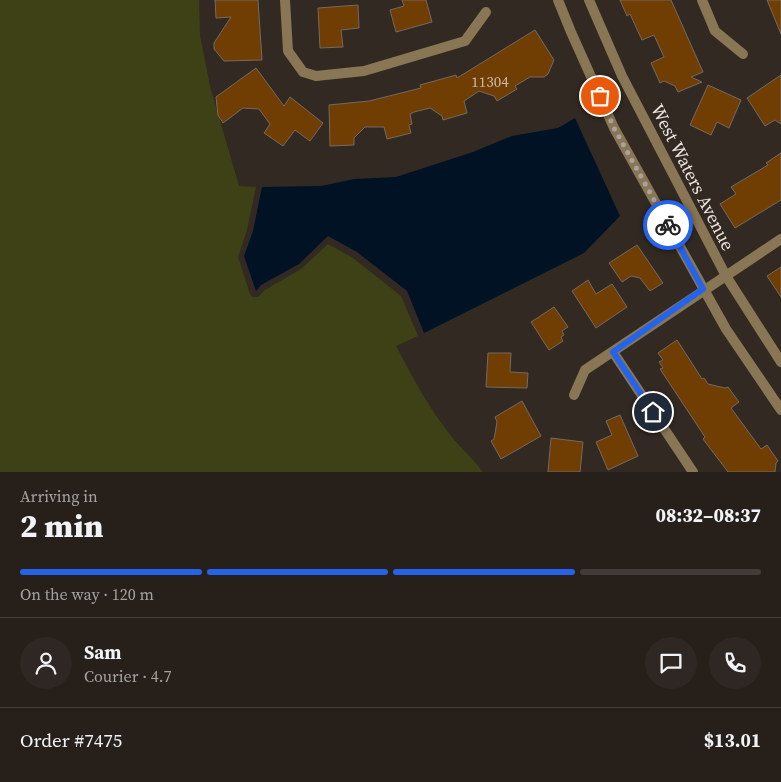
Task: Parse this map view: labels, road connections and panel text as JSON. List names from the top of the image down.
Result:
{
  "streets": {
    "street": ["West Waters Avenue"]
  },
  "house_numbers": ["11304"],
  "page": {
    "heading": ["2 min", "Arriving in", "08:32–08:37"],
    "panel": [
      "Sam",
      "Courier · 4.7",
      "Order #7475",
      "$13.01"
    ],
    "bar": "On the way · 120 m"
  }
}
